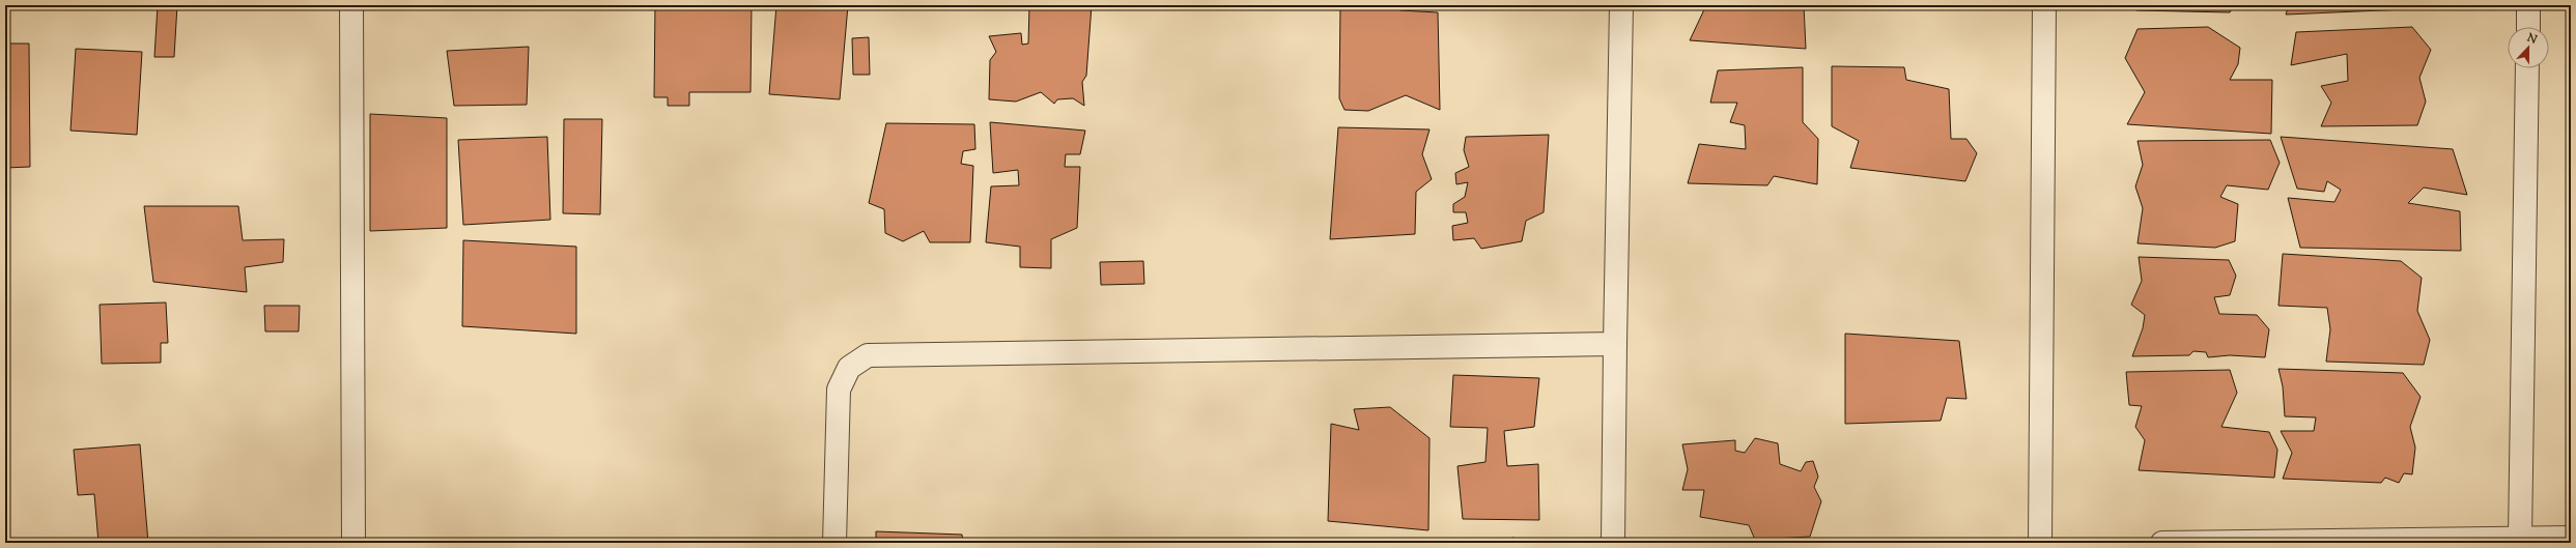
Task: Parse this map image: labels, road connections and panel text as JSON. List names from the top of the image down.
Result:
{
  "north": "top"
}
